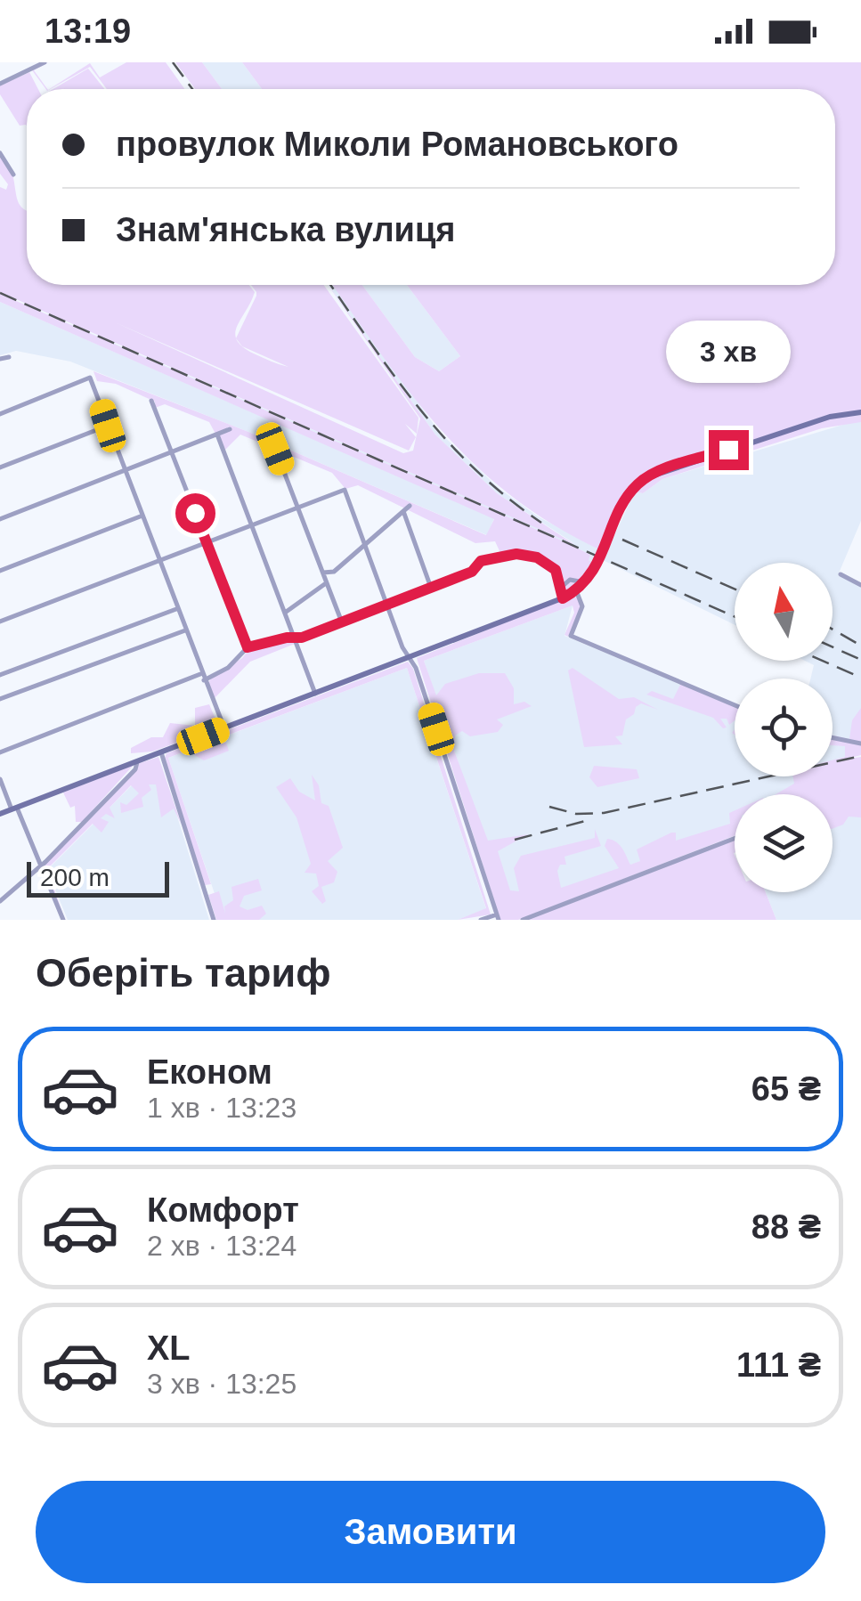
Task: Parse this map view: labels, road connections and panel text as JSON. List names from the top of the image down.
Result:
{
  "scale_bar": "200 m",
  "north": "top",
  "page": {
    "status": "13:19",
    "banner": ["провулок Миколи Романовського", "Знам'янська вулиця"],
    "bubble": "3 хв",
    "scale": "200 m",
    "heading": "Оберіть тариф",
    "list": [
      {
        "name": "Економ",
        "note": "1 хв · 13:23",
        "value": "65 ₴"
      },
      {
        "name": "Комфорт",
        "note": "2 хв · 13:24",
        "value": "88 ₴"
      },
      {
        "name": "XL",
        "note": "3 хв · 13:25",
        "value": "111 ₴"
      }
    ],
    "buttons": "Замовити"
  }
}
